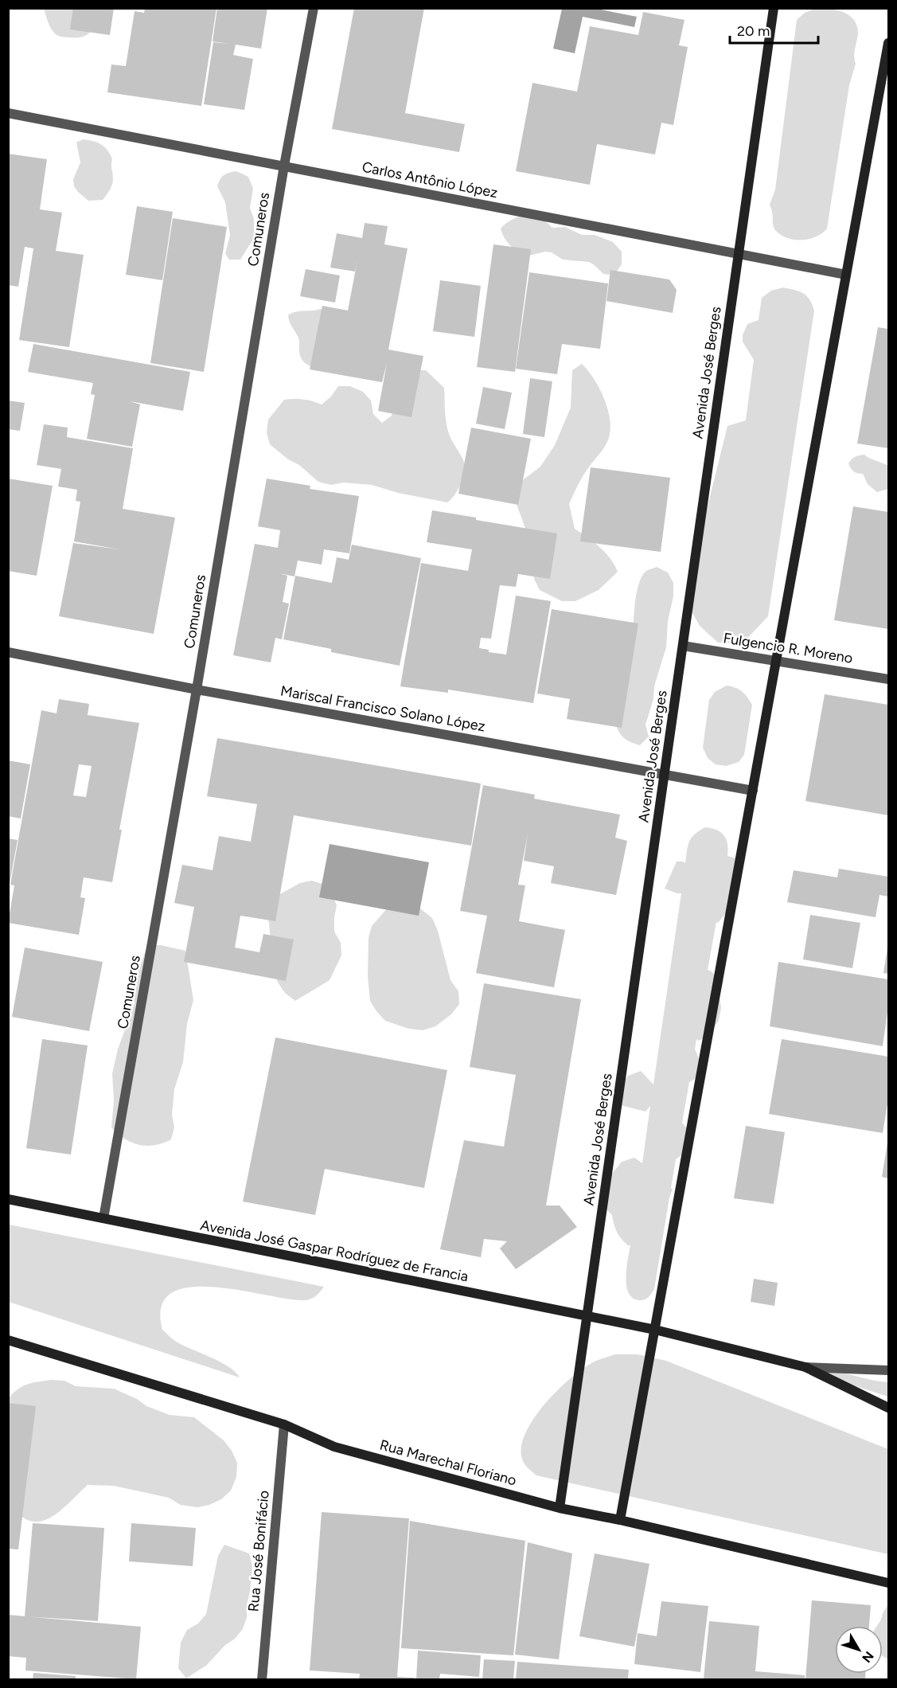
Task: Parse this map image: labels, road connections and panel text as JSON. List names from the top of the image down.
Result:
{
  "streets": {
    "main road": ["Avenida José Berges", "Avenida José Gaspar Rodríguez de Francia", "Rua Marechal Floriano"],
    "street": [
      "Carlos Antônio López",
      "Comuneros",
      "Fulgencio R. Moreno",
      "Mariscal Francisco Solano López",
      "Rua José Bonifácio"
    ]
  },
  "crossings": [
    ["Carlos Antônio López", "Comuneros"],
    ["Carlos Antônio López", "Avenida José Berges"],
    ["Comuneros", "Mariscal Francisco Solano López"],
    ["Comuneros", "Avenida José Gaspar Rodríguez de Francia"],
    ["Avenida José Berges", "Fulgencio R. Moreno"],
    ["Avenida José Berges", "Mariscal Francisco Solano López"],
    ["Avenida José Berges", "Avenida José Gaspar Rodríguez de Francia"],
    ["Avenida José Berges", "Rua Marechal Floriano"],
    ["Rua Marechal Floriano", "Rua José Bonifácio"]
  ],
  "scale_bar": "20 m",
  "north": "bottom right"
}
